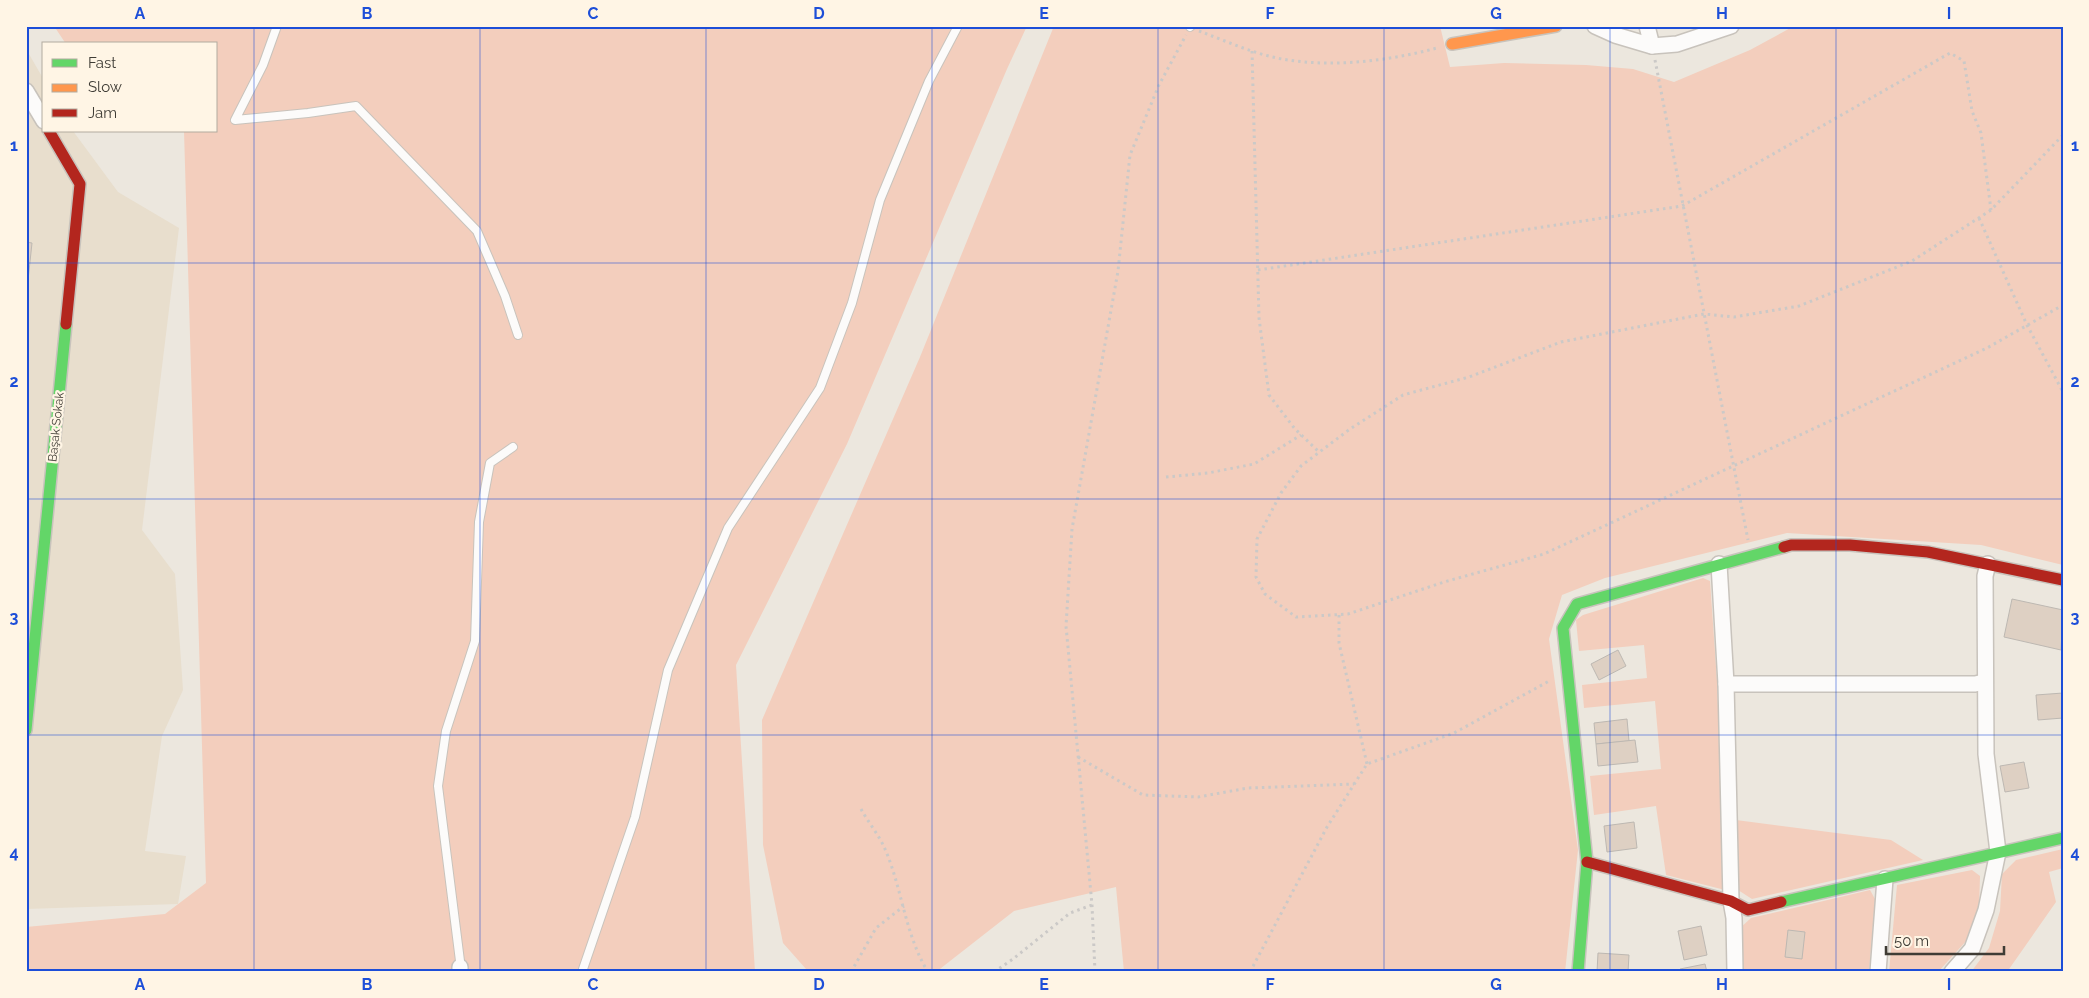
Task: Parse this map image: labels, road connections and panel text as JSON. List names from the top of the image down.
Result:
{
  "streets": {
    "street": ["Başak Sokak"]
  },
  "legend": ["Fast", "Slow", "Jam"],
  "scale_bar": "50 m",
  "grid": {
    "columns": [
      "A",
      "B",
      "C",
      "D",
      "E",
      "F",
      "G",
      "H",
      "I"
    ],
    "rows": [
      "1",
      "2",
      "3",
      "4"
    ]
  }
}
